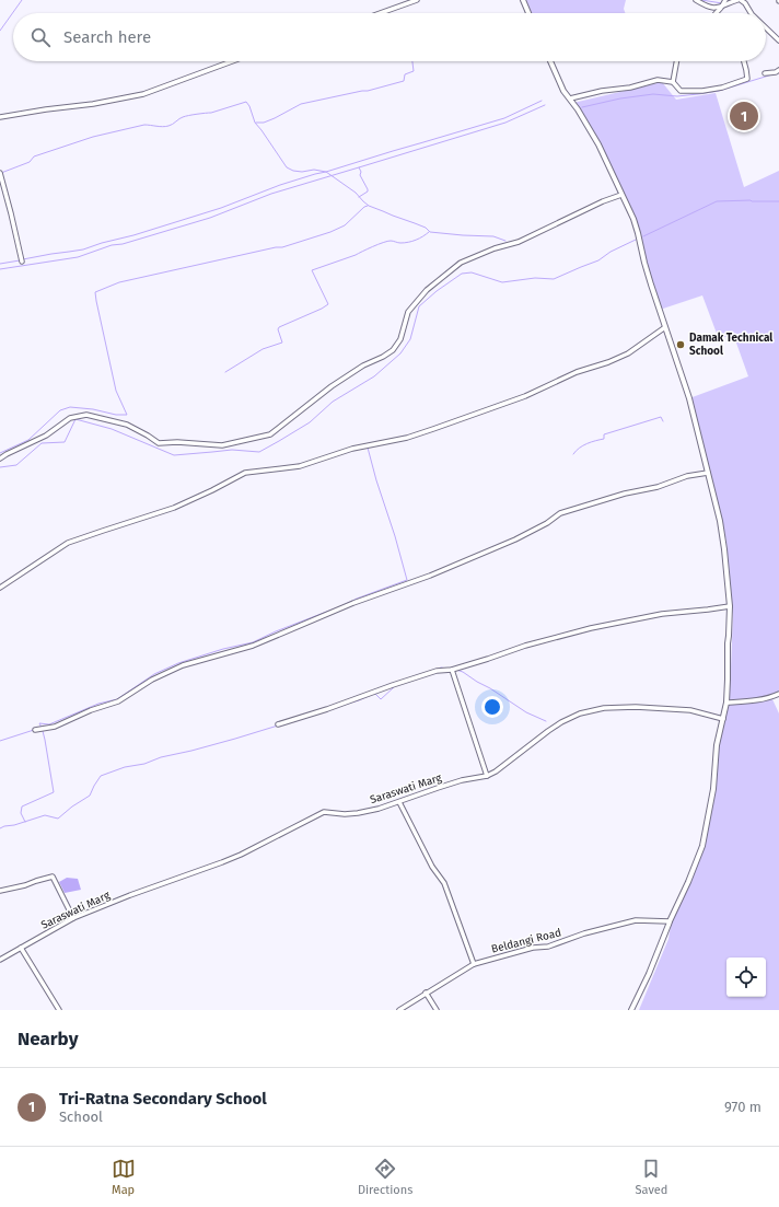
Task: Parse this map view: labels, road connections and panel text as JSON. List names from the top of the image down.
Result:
{
  "streets": {
    "street": ["Saraswati Marg", "Beldangi Road"]
  },
  "places": ["Damak Technical School"],
  "page": {
    "search": "Search here",
    "pins": "1",
    "heading": "Nearby",
    "list": [
      {
        "mark": "1",
        "name": "Tri-Ratna Secondary School",
        "note": "School",
        "value": "970 m"
      }
    ],
    "nav": ["Map", "Directions", "Saved"]
  }
}
